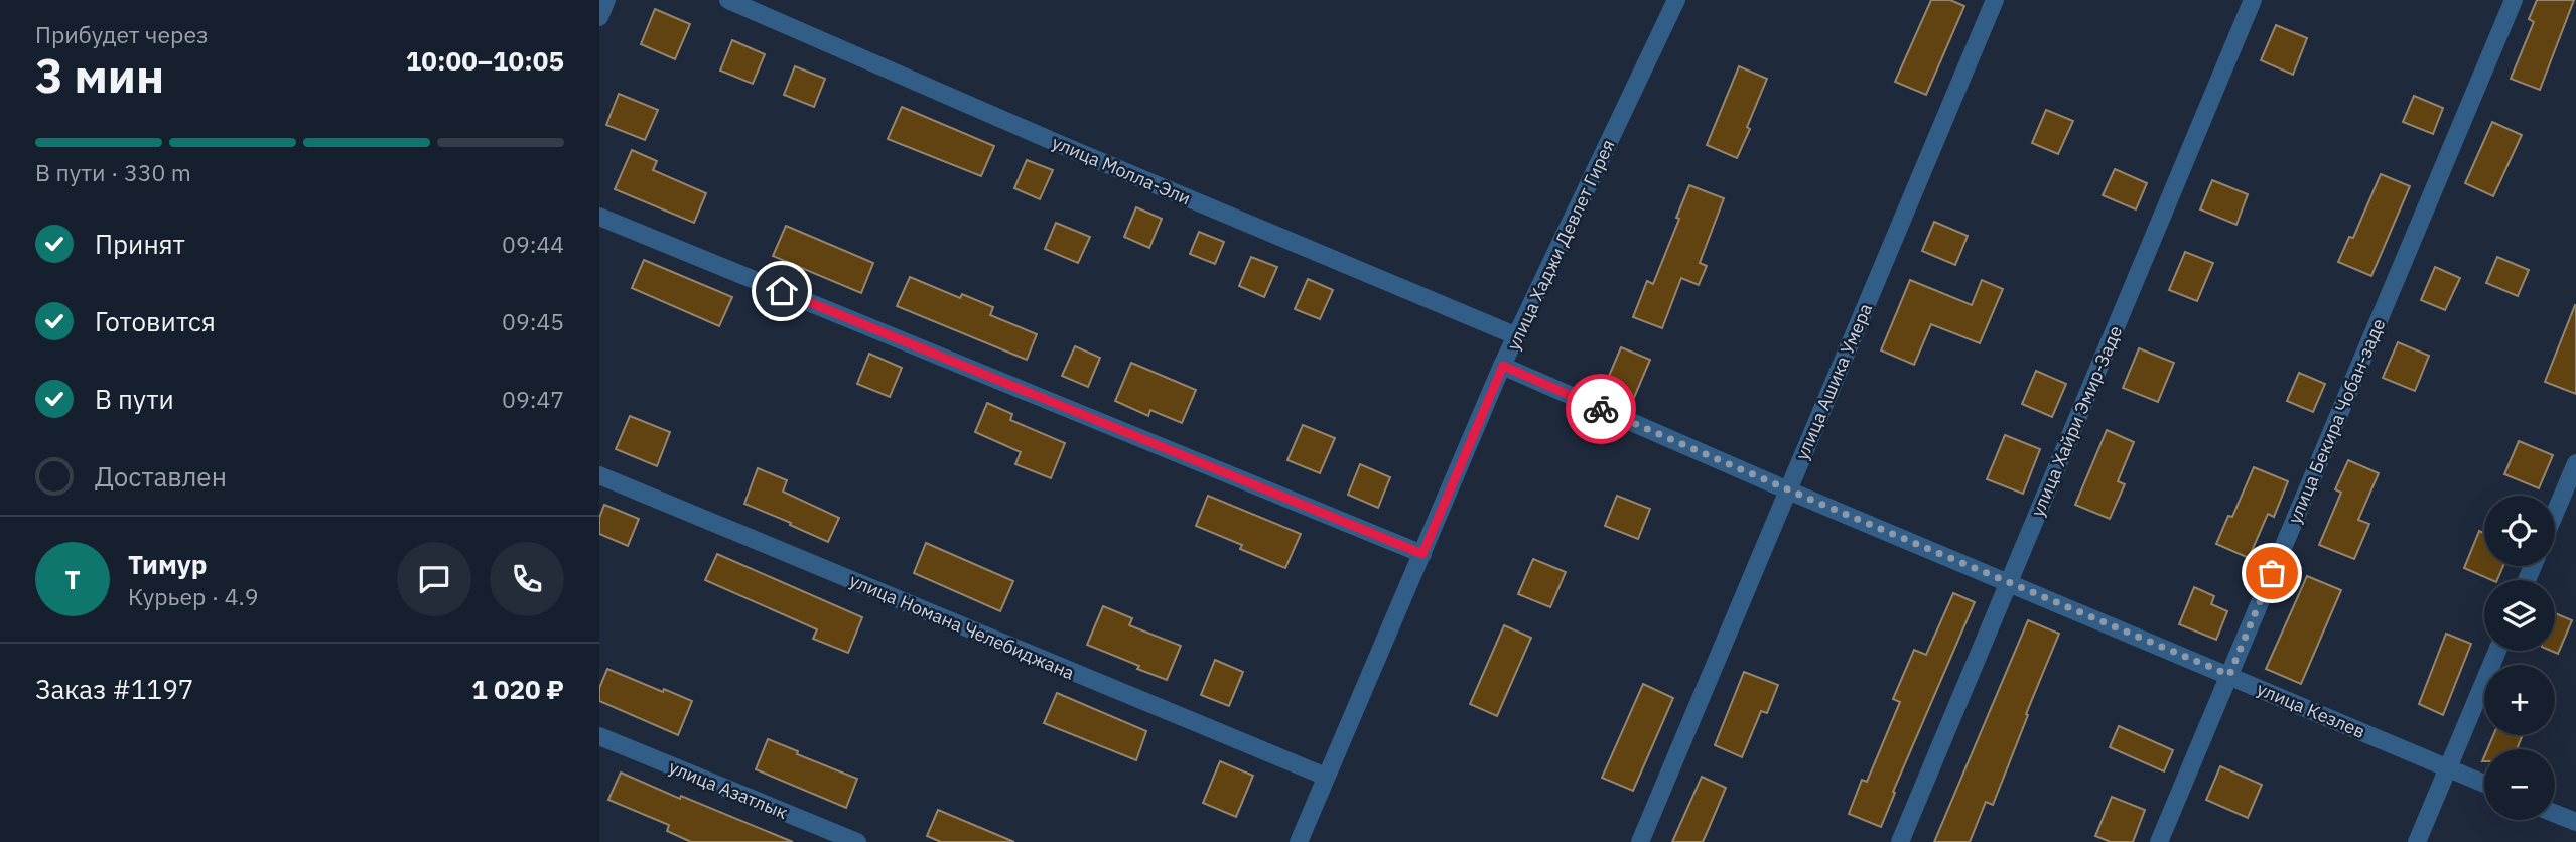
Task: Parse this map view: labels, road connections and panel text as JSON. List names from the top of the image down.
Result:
{
  "streets": {
    "street": [
      "улица Молла-Эли",
      "улица Хаджи Девлет Гирея",
      "улица Ашика Умера",
      "улица Хайри Эмир-Заде",
      "улица Бекира Чобан-заде",
      "улица Номана Челебиджана",
      "улица Кезлев",
      "улица Азатлык"
    ]
  },
  "crossings": [
    ["улица Молла-Эли", "улица Хаджи Девлет Гирея"],
    ["улица Хаджи Девлет Гирея", "улица Номана Челебиджана"],
    ["улица Хаджи Девлет Гирея", "улица Кезлев"],
    ["улица Ашика Умера", "улица Кезлев"],
    ["улица Хайри Эмир-Заде", "улица Кезлев"],
    ["улица Бекира Чобан-заде", "улица Кезлев"]
  ],
  "page": {
    "heading": ["3 мин", "Прибудет через", "10:00–10:05"],
    "panel": [
      "Тимур",
      "Курьер · 4.9",
      "Заказ #1197",
      "1 020 ₽"
    ],
    "bar": "В пути · 330 m",
    "list": [
      ["Принят", "09:44"],
      ["Готовится", "09:45"],
      ["В пути", "09:47"],
      "Доставлен"
    ],
    "map_buttons": ["+", "−"],
    "round": "Т"
  }
}
